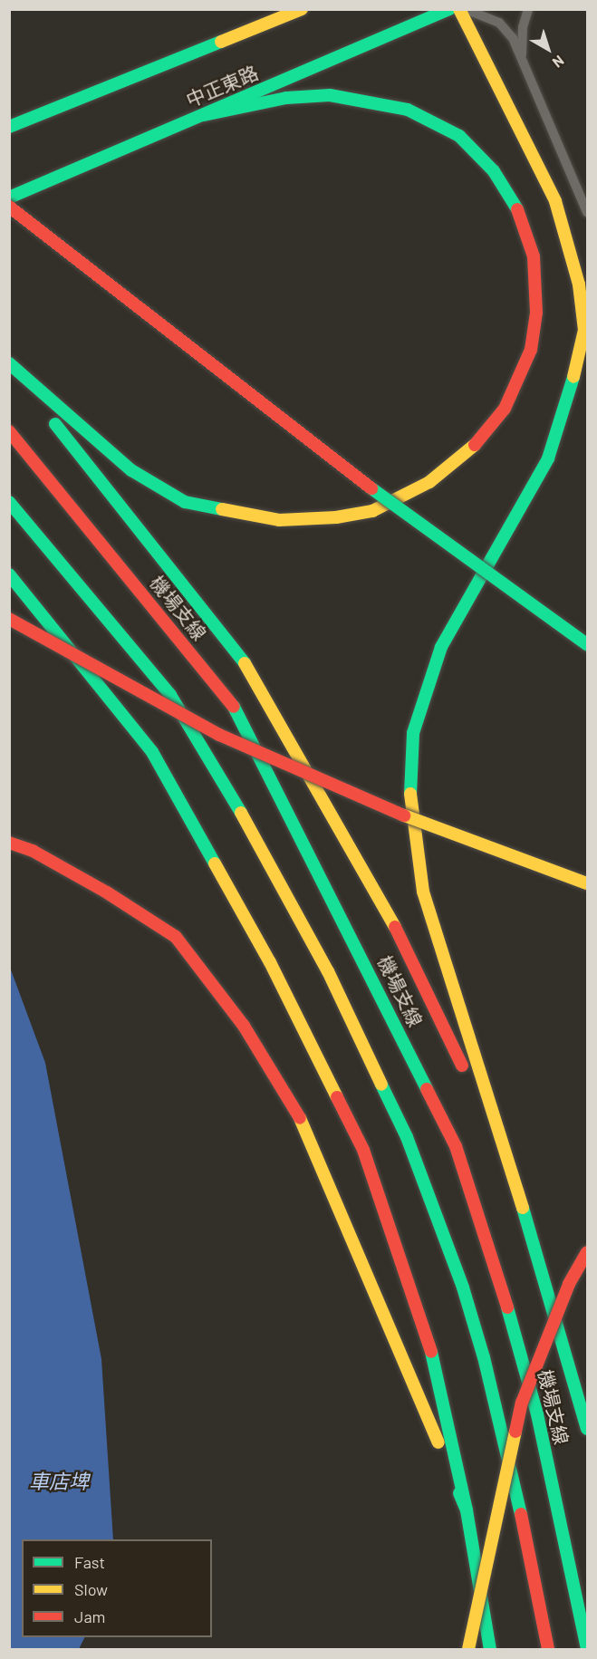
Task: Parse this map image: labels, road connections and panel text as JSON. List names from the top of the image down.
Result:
{
  "streets": {
    "main road": ["中正東路", "機場支線"]
  },
  "water": ["車店埤"],
  "legend": ["Fast", "Slow", "Jam"],
  "north": "bottom right"
}
